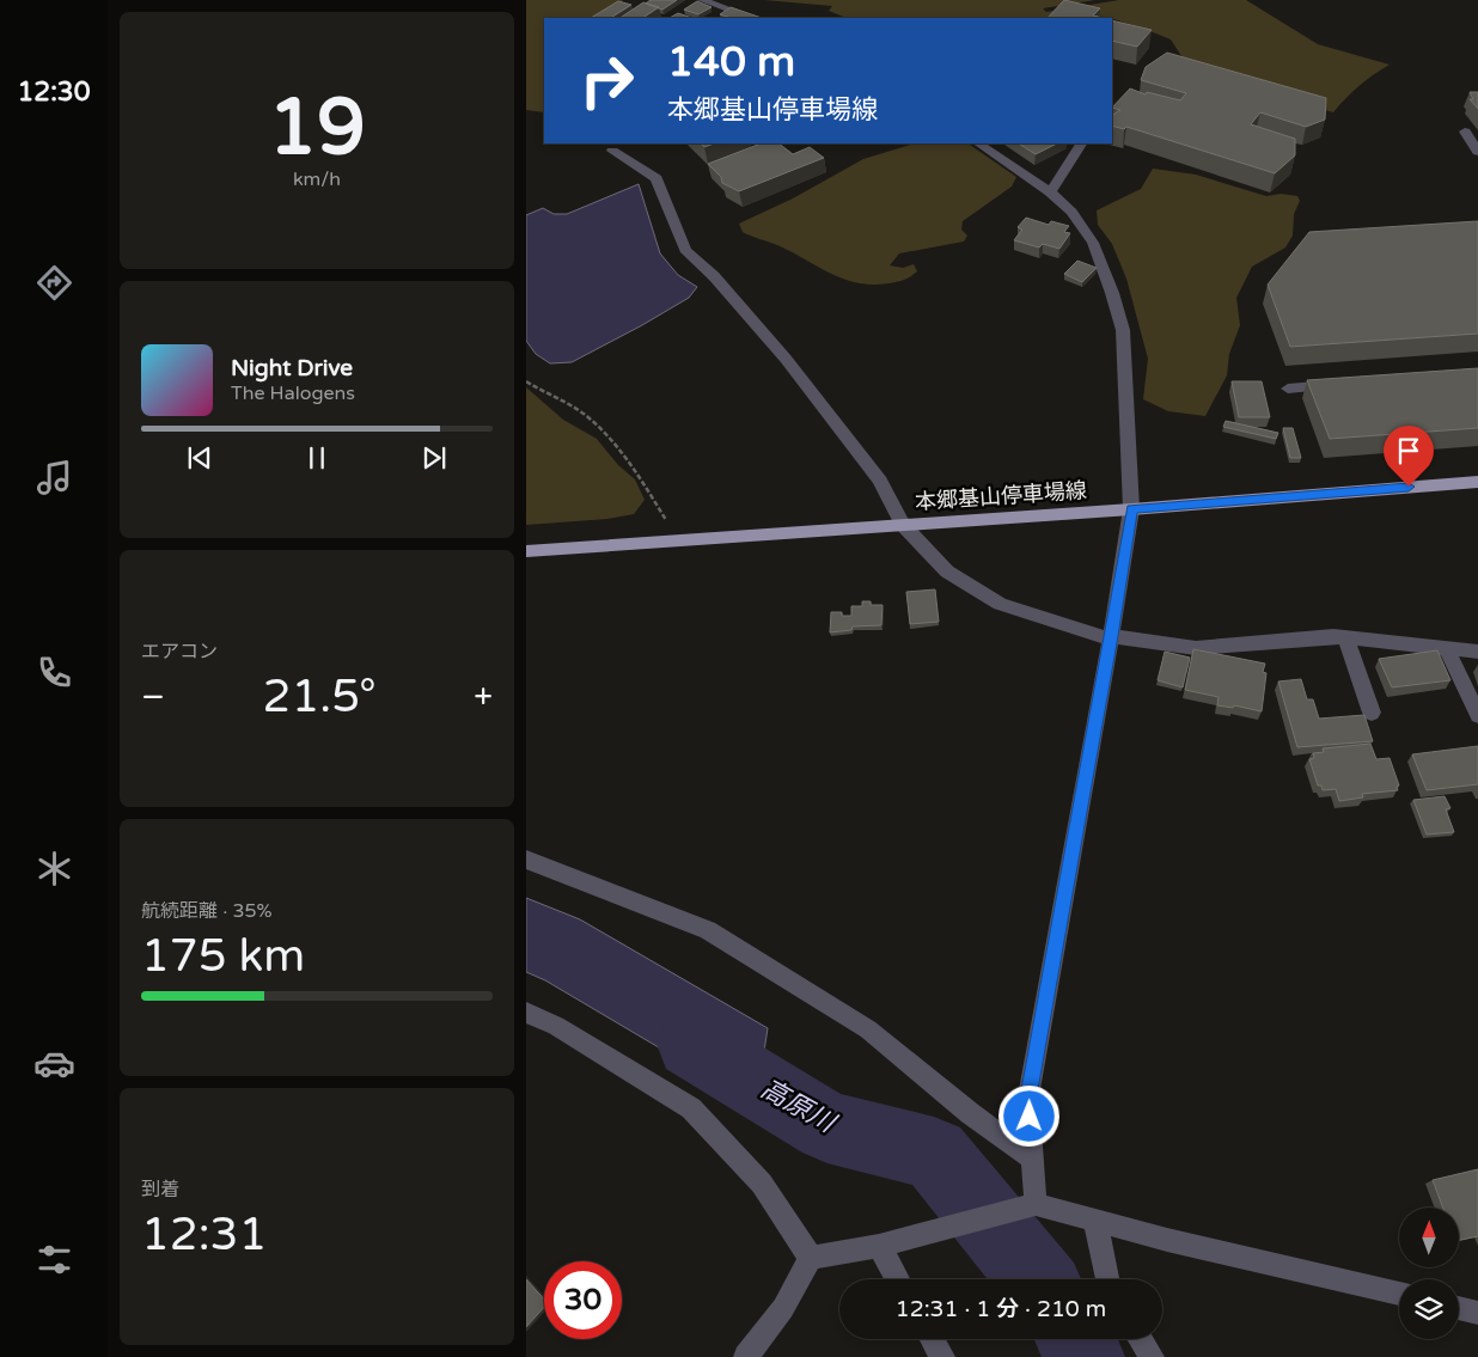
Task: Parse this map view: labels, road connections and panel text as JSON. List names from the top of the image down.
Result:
{
  "streets": {
    "main road": ["本郷基山停車場線"]
  },
  "water": ["高原川"],
  "north": "top",
  "page": {
    "tabs": "12:30",
    "tile": [
      ["19", "km/h"],
      "エアコン",
      ["航続距離 · 35%", "175 km"],
      ["到着", "12:31"]
    ],
    "turn": ["140 m", "本郷基山停車場線"],
    "song": ["Night Drive", "The Halogens"],
    "heat": ["−", "21.5°", "+"],
    "limit": "30",
    "trip": "12:31 · 1 分 · 210 m"
  }
}
